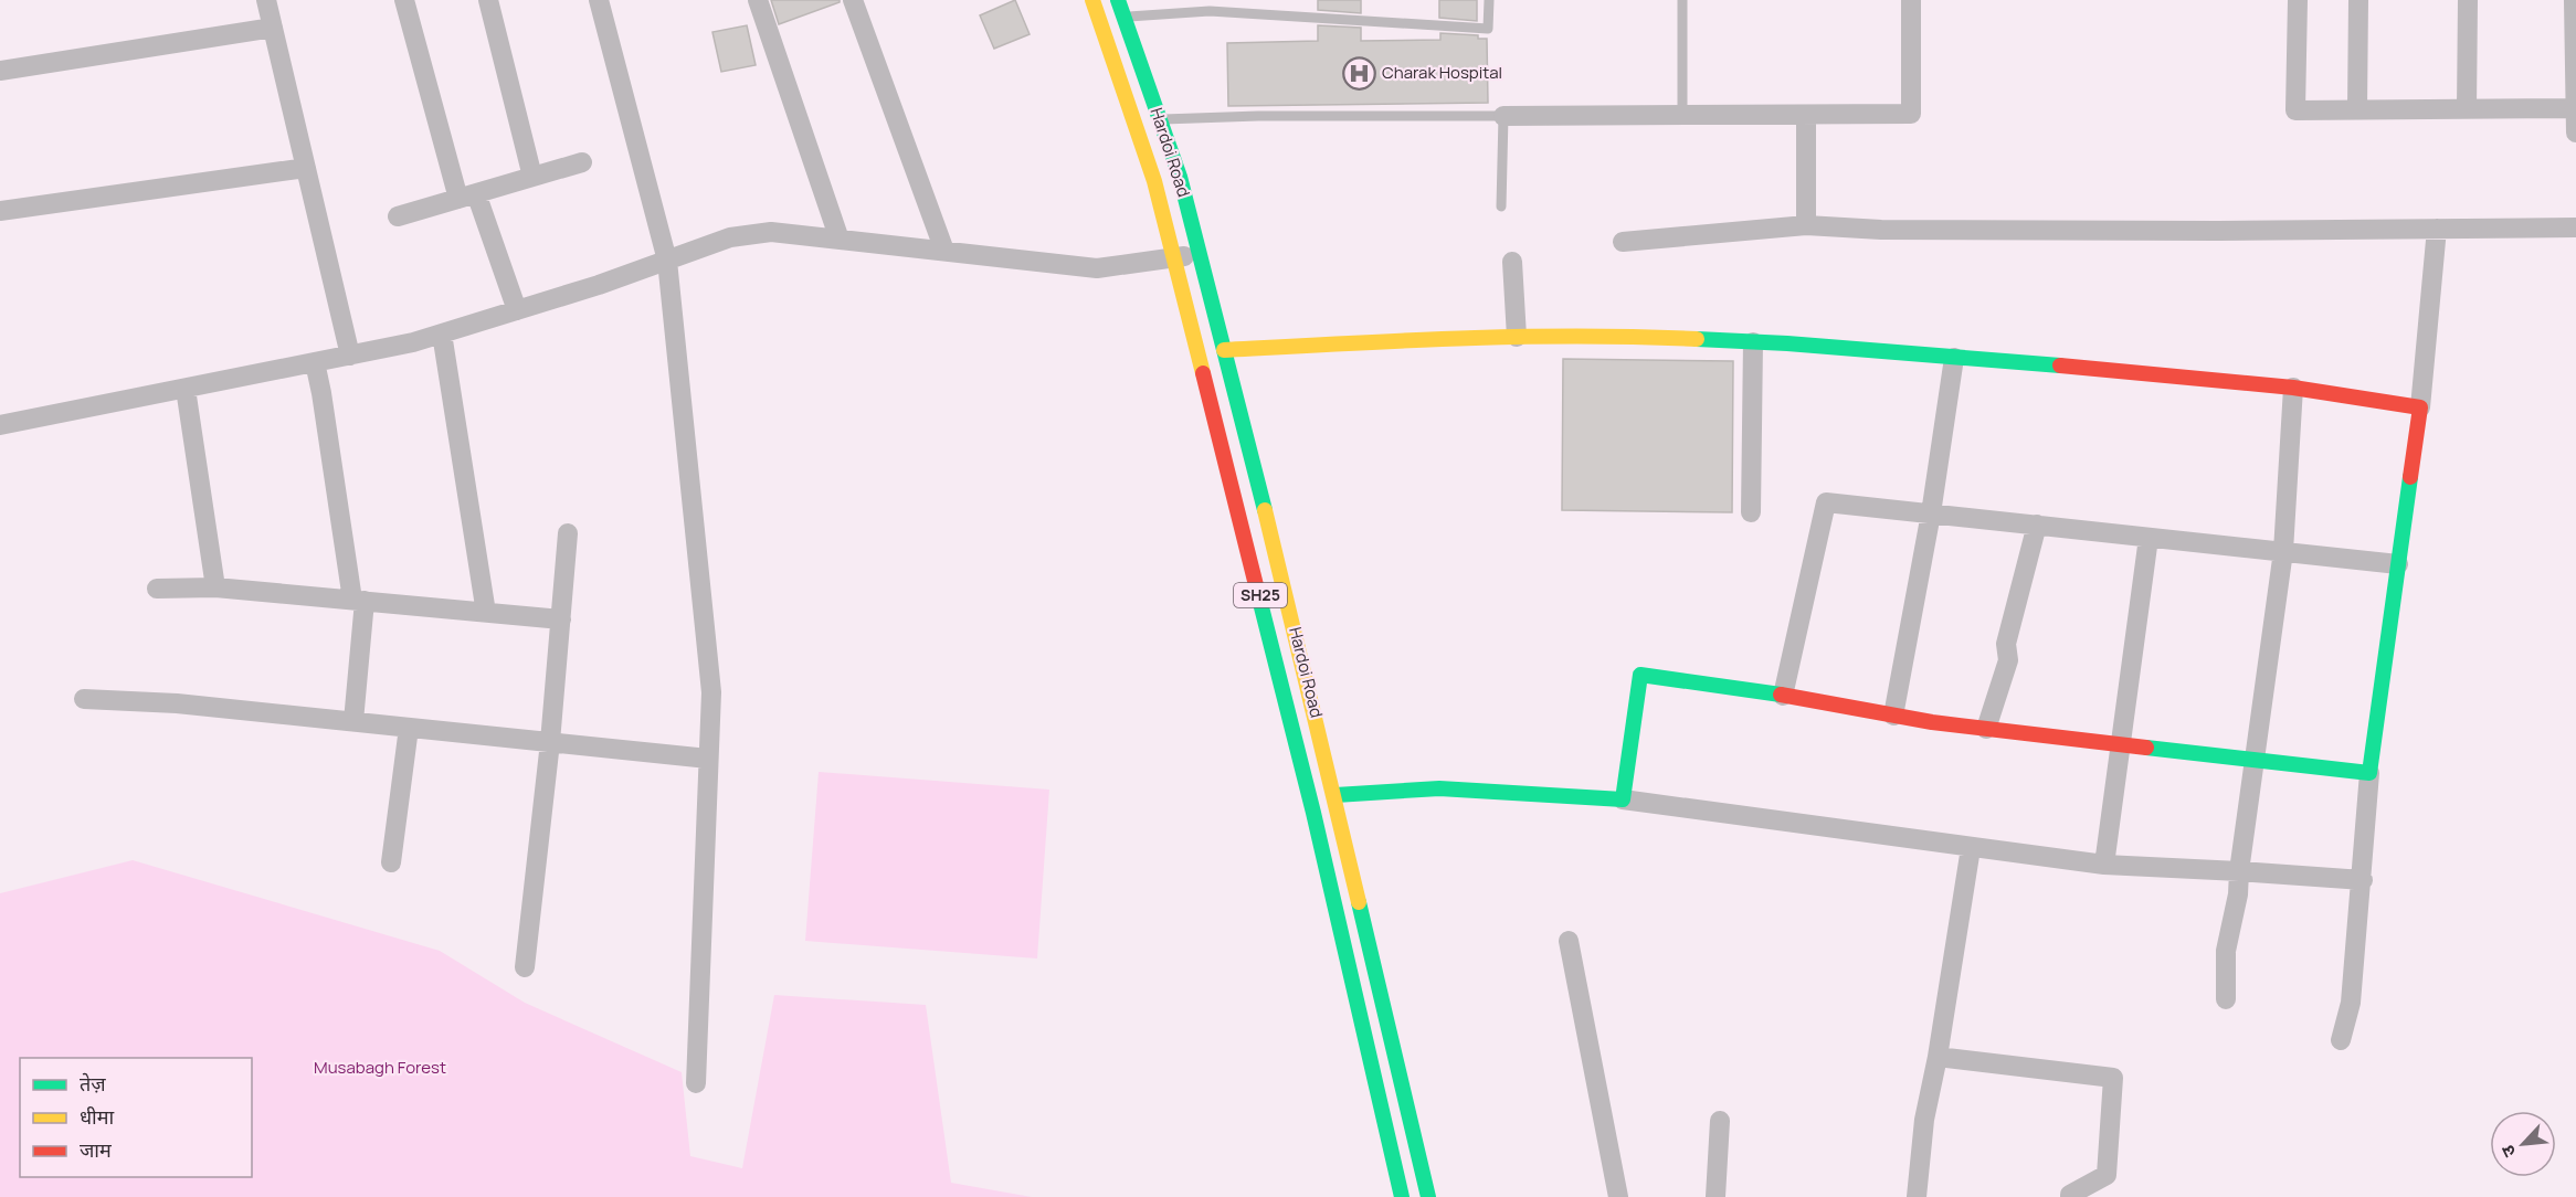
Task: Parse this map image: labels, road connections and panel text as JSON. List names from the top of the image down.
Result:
{
  "streets": {
    "street": ["Hardoi Road", "SH25"]
  },
  "parks": ["Musabagh Forest"],
  "places": {
    "hospital": ["Charak Hospital"]
  },
  "legend": ["तेज़", "धीमा", "जाम"],
  "north": "bottom left"
}
